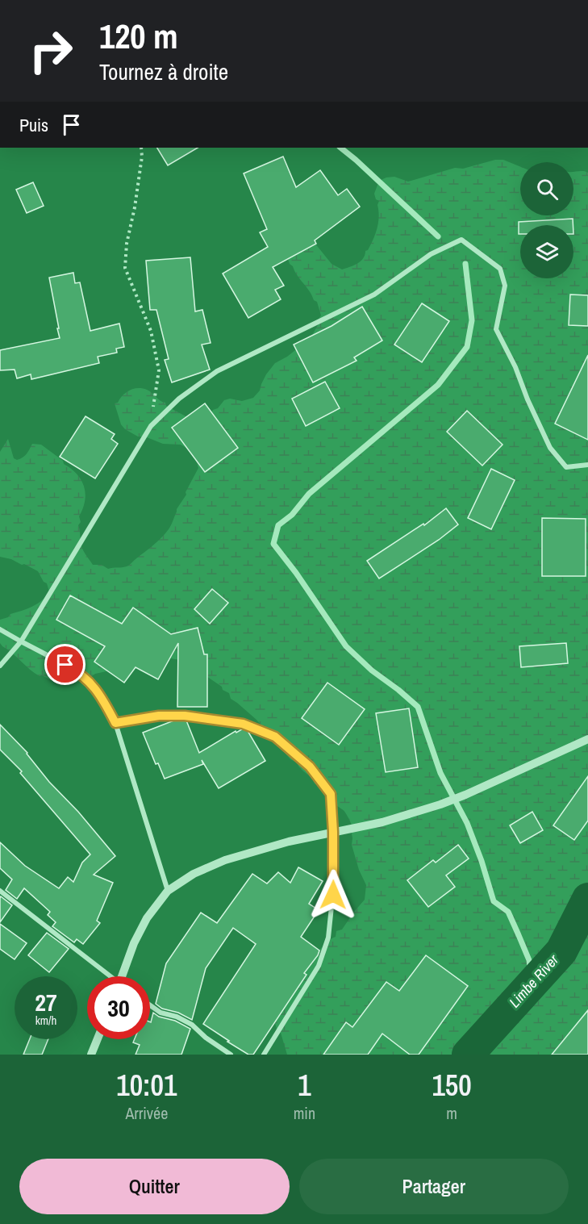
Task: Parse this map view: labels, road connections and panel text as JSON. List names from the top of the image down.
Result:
{
  "water": ["Limbe River"],
  "page": {
    "turn": ["120 m", "Tournez à droite"],
    "then": "Puis",
    "speed": "27 km/h",
    "limit": "30",
    "eta": [
      "10:01",
      "Arrivée",
      "1",
      "min",
      "150",
      "m"
    ],
    "buttons": ["Quitter", "Partager"]
  }
}
